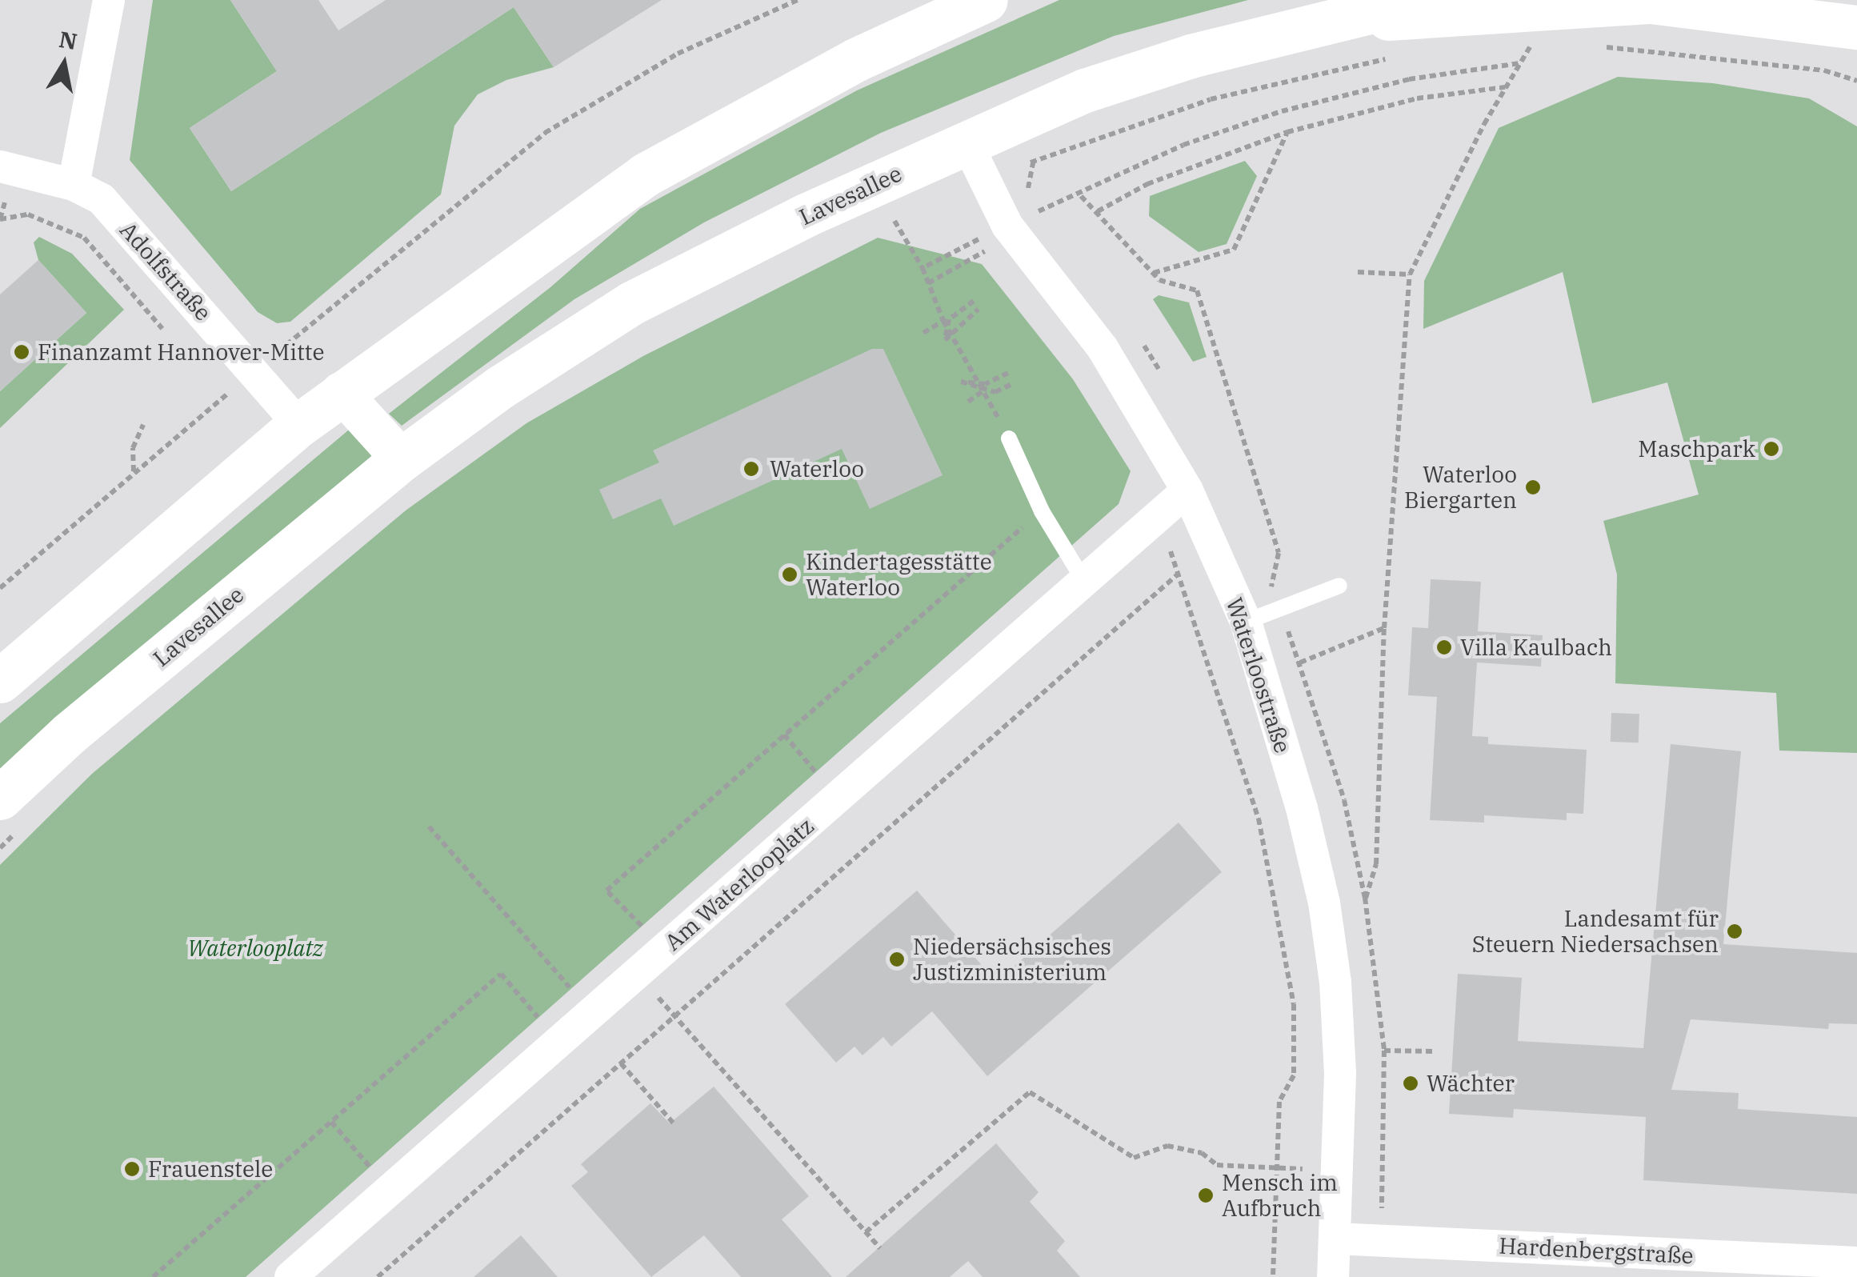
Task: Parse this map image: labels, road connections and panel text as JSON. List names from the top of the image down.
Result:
{
  "streets": {
    "main road": ["Lavesallee"],
    "street": [
      "Adolfstraße",
      "Waterloostraße",
      "Am Waterlooplatz",
      "Hardenbergstraße"
    ]
  },
  "crossings": [
    ["Lavesallee", "Waterloostraße"],
    ["Waterloostraße", "Am Waterlooplatz"],
    ["Waterloostraße", "Hardenbergstraße"]
  ],
  "parks": ["Waterlooplatz"],
  "places": [
    "Finanzamt Hannover-Mitte",
    "Maschpark",
    "Waterloo",
    "Waterloo Biergarten",
    "Kindertagesstätte Waterloo",
    "Villa Kaulbach",
    "Landesamt für Steuern Niedersachsen",
    "Niedersächsisches Justizministerium",
    "Wächter",
    "Frauenstele",
    "Mensch im Aufbruch"
  ],
  "north": "top"
}
